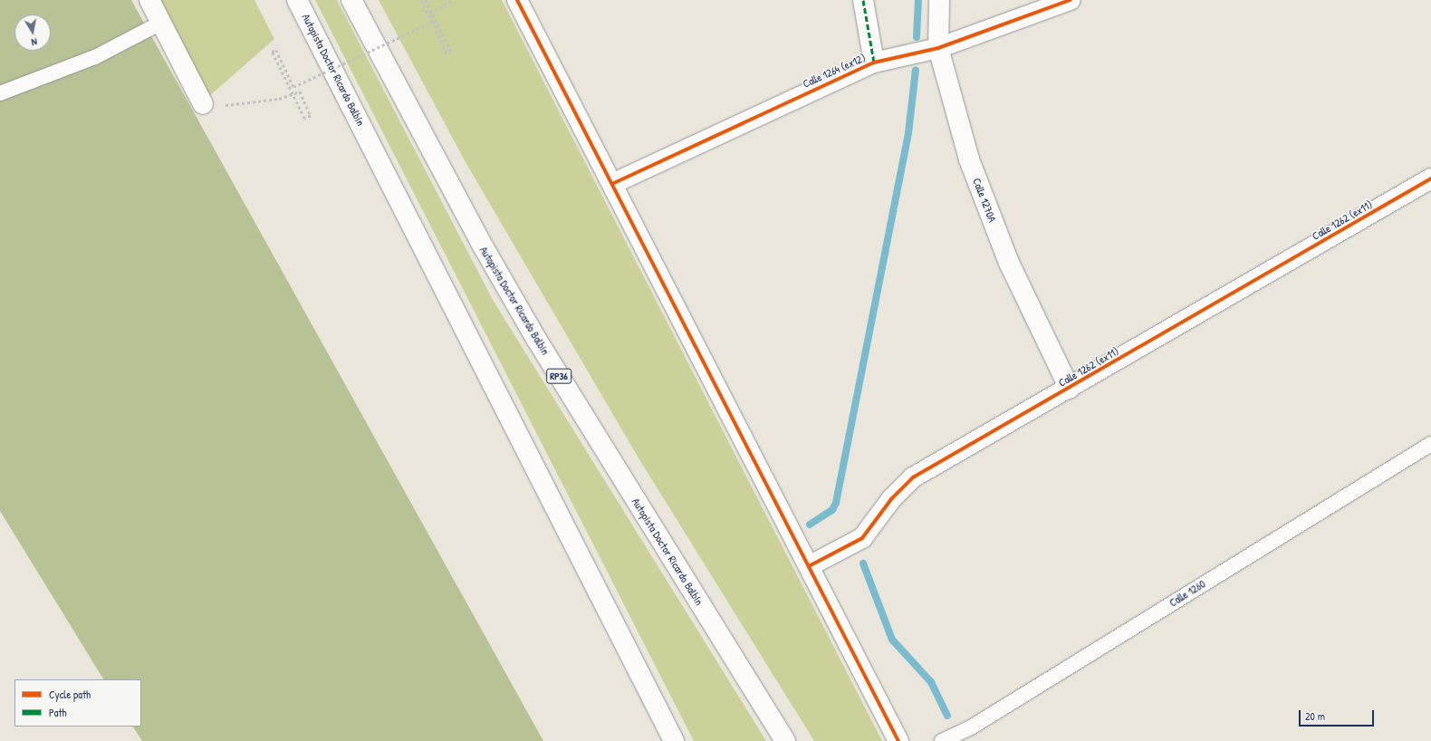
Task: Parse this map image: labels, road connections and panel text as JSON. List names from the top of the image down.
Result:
{
  "streets": {
    "main road": [
      "Autopista Doctor Ricardo Balbín",
      "Calle 1264 (ex12)",
      "Calle 1270A",
      "Calle 1262 (ex11)",
      "RP36"
    ],
    "lane": ["Calle 1260"]
  },
  "crossings": [
    ["Calle 1264 (ex12)", "Calle 1270A"],
    ["Calle 1270A", "Calle 1262 (ex11)"]
  ],
  "legend": ["Cycle path", "Path"],
  "scale_bar": "20 m",
  "north": "bottom"
}
